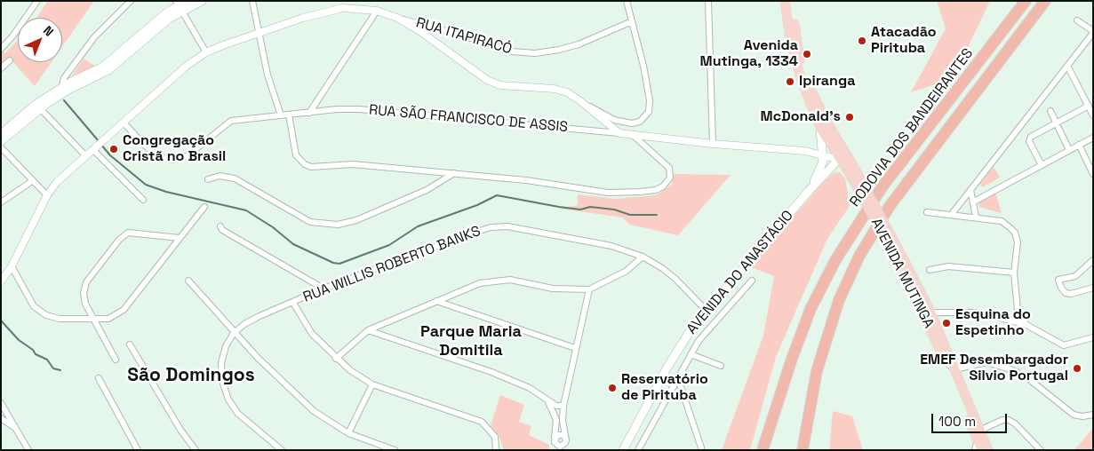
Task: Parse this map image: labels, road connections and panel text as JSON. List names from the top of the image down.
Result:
{
  "streets": {
    "highway": ["RODOVIA DOS BANDEIRANTES"],
    "main road": ["AVENIDA DO ANASTÁCIO", "AVENIDA MUTINGA"],
    "street": ["RUA ITAPIRACÓ", "RUA SÃO FRANCISCO DE ASSIS", "RUA WILLIS ROBERTO BANKS"]
  },
  "crossings": [
    ["RUA SÃO FRANCISCO DE ASSIS", "AVENIDA DO ANASTÁCIO"],
    ["RUA SÃO FRANCISCO DE ASSIS", "AVENIDA MUTINGA"],
    ["RUA WILLIS ROBERTO BANKS", "AVENIDA DO ANASTÁCIO"],
    ["AVENIDA DO ANASTÁCIO", "AVENIDA MUTINGA"]
  ],
  "districts": ["Parque Maria Domitila", "São Domingos"],
  "places": [
    "Atacadão Pirituba",
    "Avenida Mutinga, 1334",
    "Ipiranga",
    "McDonald's",
    "Congregação Cristã no Brasil",
    "Esquina do Espetinho",
    "EMEF Desembargador Silvio Portugal",
    "Reservatório de Pirituba"
  ],
  "scale_bar": "100 m",
  "north": "top right"
}
